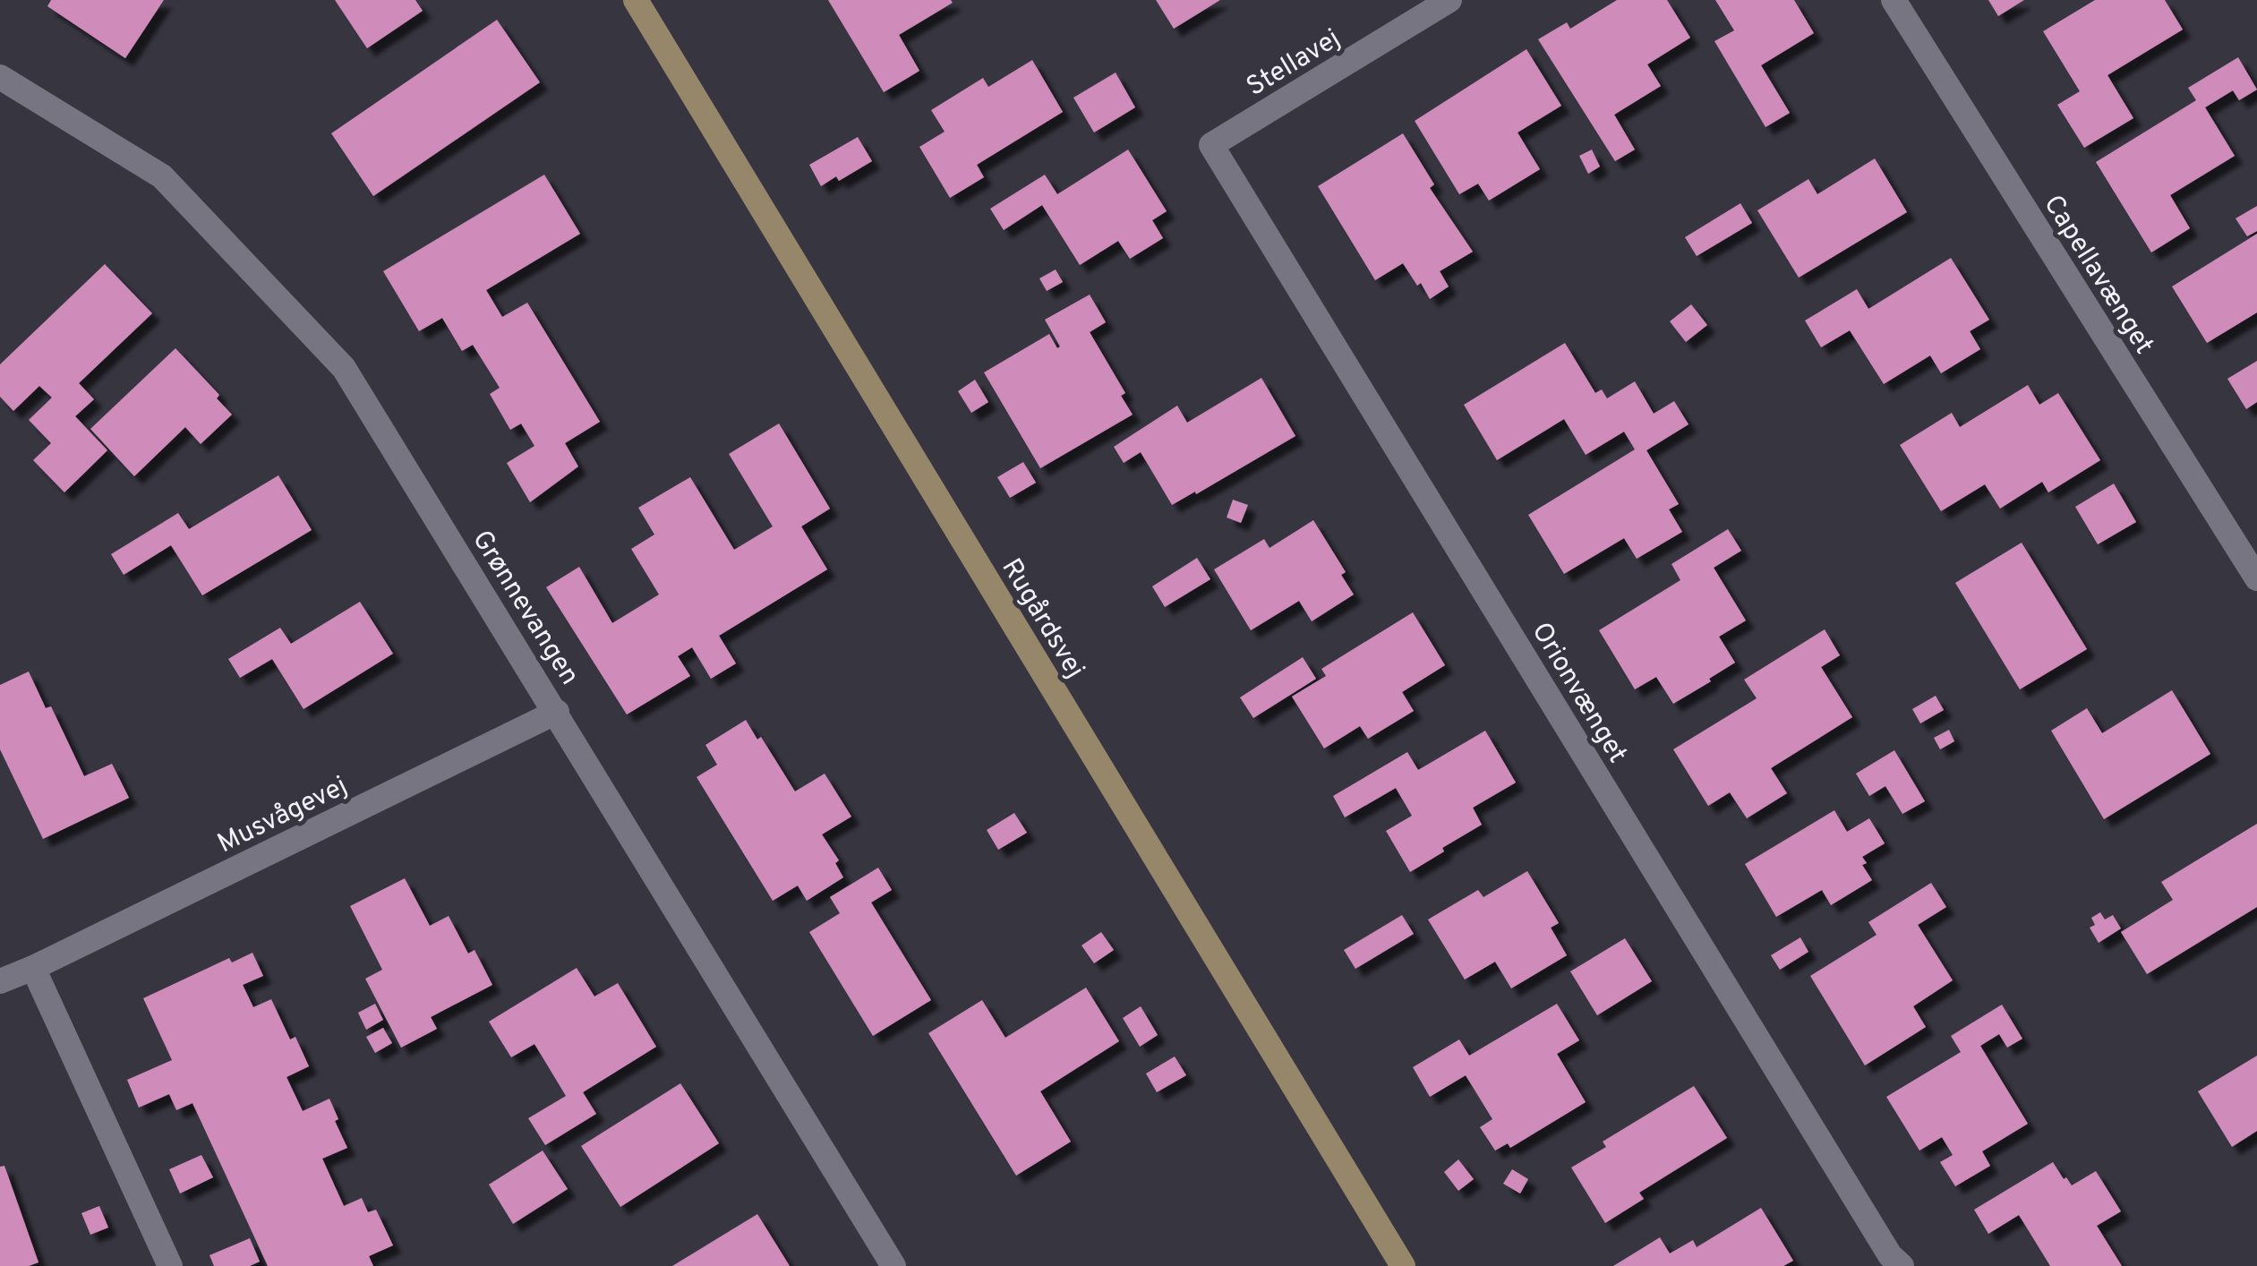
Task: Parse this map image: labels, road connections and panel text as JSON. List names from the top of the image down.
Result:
{
  "streets": {
    "main road": ["Rugårdsvej"],
    "street": [
      "Stellavej",
      "Capellavænget",
      "Grønnevangen",
      "Orionvænget",
      "Musvågevej"
    ]
  },
  "crossings": [
    ["Stellavej", "Orionvænget"],
    ["Grønnevangen", "Musvågevej"]
  ]
}
